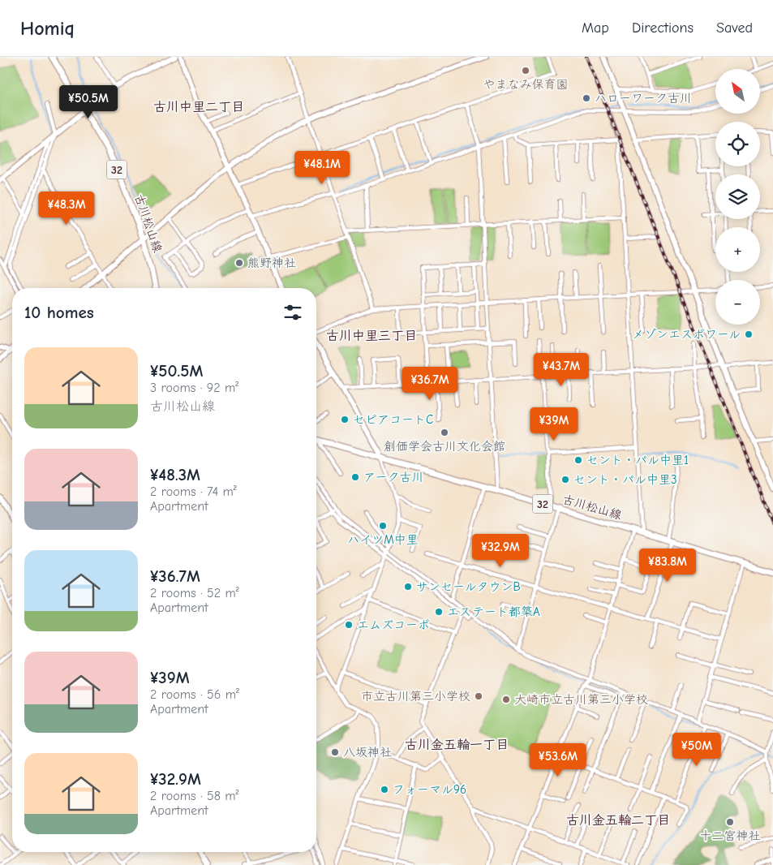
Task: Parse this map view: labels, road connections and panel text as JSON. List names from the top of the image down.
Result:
{
  "streets": {
    "main road": ["32", "古川松山線"]
  },
  "districts": [
    "古川中里二丁目",
    "古川中里三丁目",
    "古川金五輪一丁目",
    "古川金五輪二丁目"
  ],
  "places": [
    "やまなみ保育園",
    "ハローワーク古川",
    "熊野神社",
    "メゾンエスポワール",
    "セピアコートC",
    "創価学会古川文化会館",
    "セント・パル中里1",
    "アーク古川",
    "セント・パル中里3",
    "ハイツM中里",
    "サンセールタウンB",
    "エステート都築A",
    "エムズコーポ",
    "市立古川第三小学校",
    "大崎市立古川第三小学校",
    "八坂神社",
    "フォーマル96",
    "十二宮神社"
  ],
  "north": "top left",
  "page": {
    "header": "Homiq",
    "nav": ["Map", "Directions", "Saved"],
    "map_buttons": ["+", "−"],
    "price": [
      "¥50.5M",
      "¥48.1M",
      "¥48.3M",
      "¥43.7M",
      "¥36.7M",
      "¥39M",
      "¥32.9M",
      "¥83.8M",
      "¥50M",
      "¥53.6M"
    ],
    "heading": "10 homes",
    "list": [
      {
        "name": "¥50.5M",
        "note": "3 rooms · 92 m² · 古川松山線"
      },
      {
        "name": "¥48.3M",
        "note": "2 rooms · 74 m² · Apartment"
      },
      {
        "name": "¥36.7M",
        "note": "2 rooms · 52 m² · Apartment"
      },
      {
        "name": "¥39M",
        "note": "2 rooms · 56 m² · Apartment"
      },
      {
        "name": "¥32.9M",
        "note": "2 rooms · 58 m² · Apartment"
      }
    ]
  }
}
